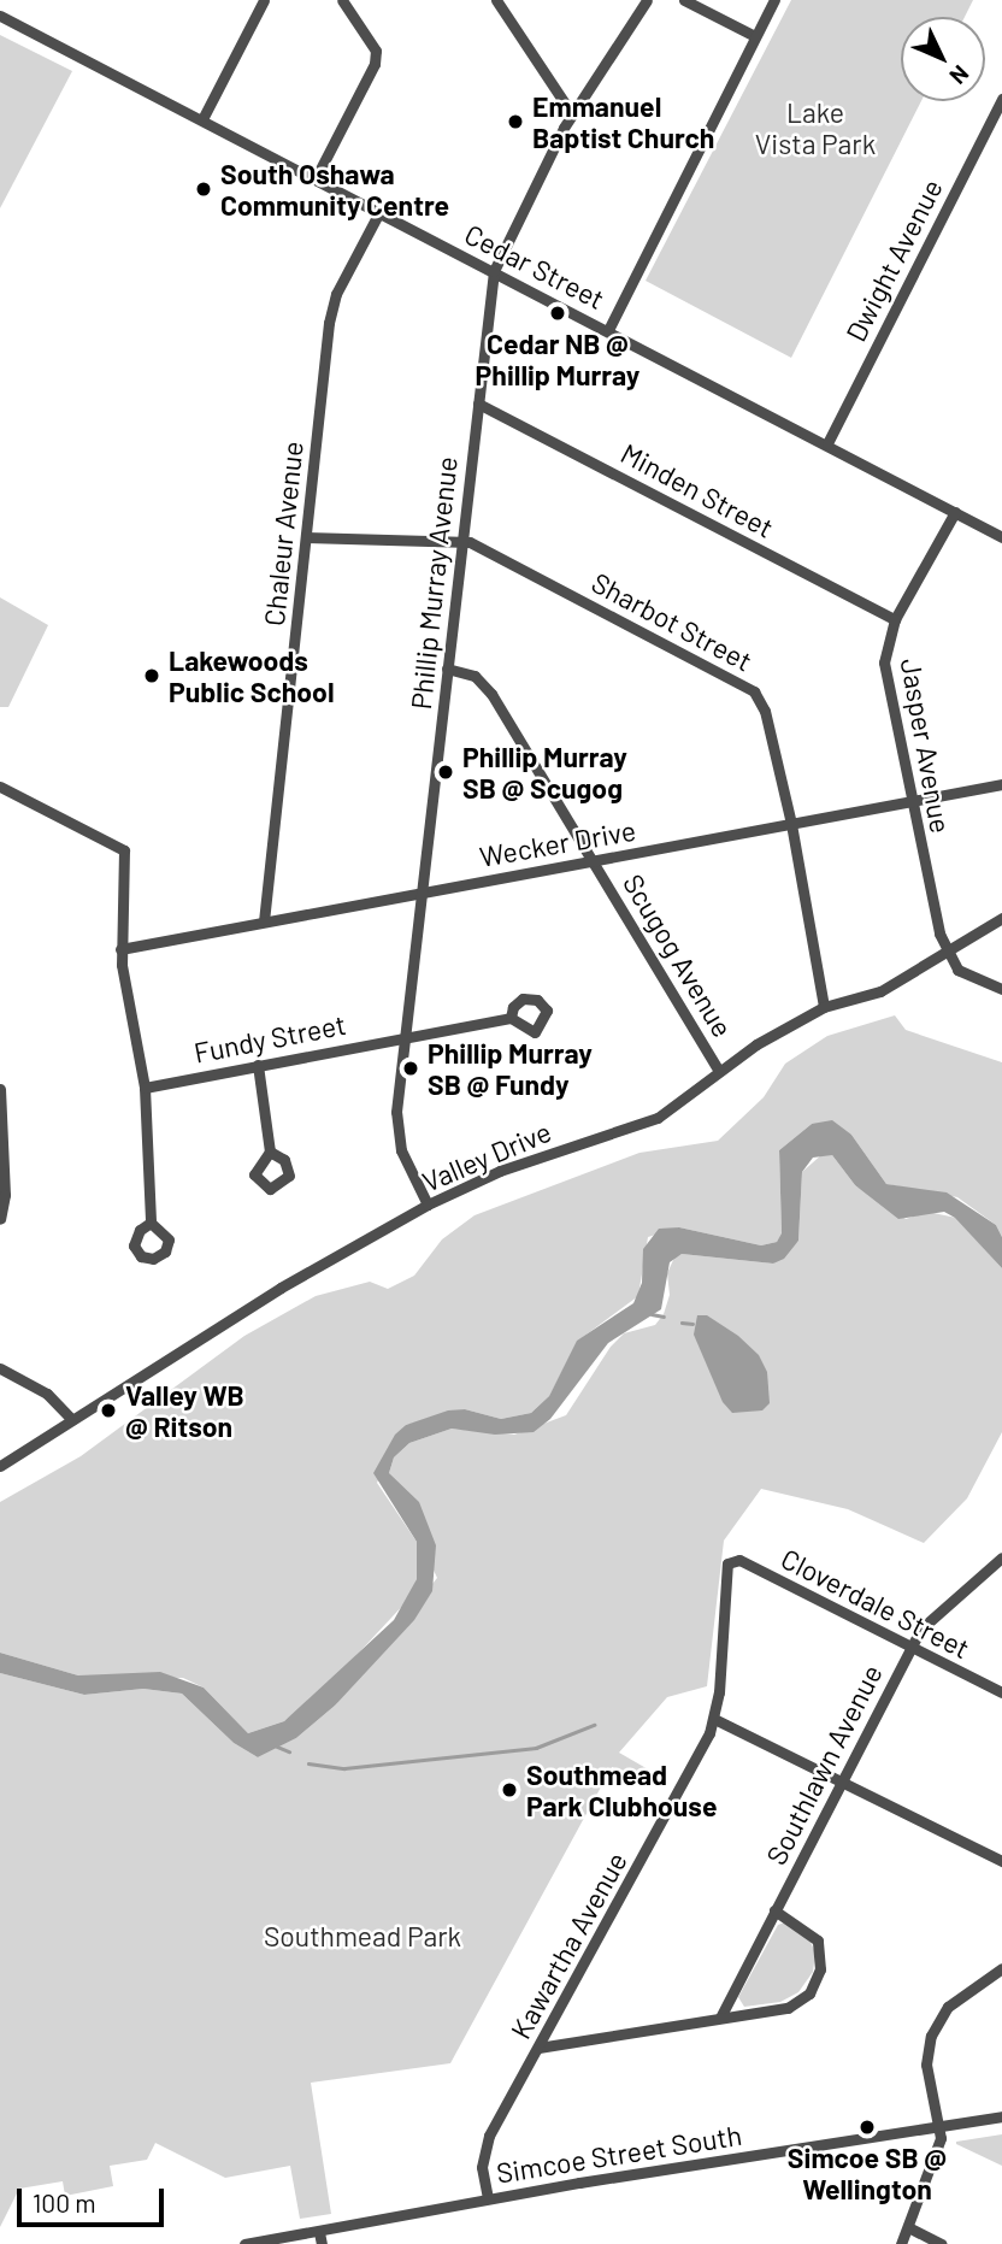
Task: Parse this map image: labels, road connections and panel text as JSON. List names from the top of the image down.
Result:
{
  "streets": {
    "street": [
      "Dwight Avenue",
      "Cedar Street",
      "Minden Street",
      "Chaleur Avenue",
      "Phillip Murray Avenue",
      "Sharbot Street",
      "Jasper Avenue",
      "Wecker Drive",
      "Scugog Avenue",
      "Fundy Street",
      "Valley Drive",
      "Cloverdale Street",
      "Southlawn Avenue",
      "Kawartha Avenue",
      "Simcoe Street South"
    ]
  },
  "crossings": [
    ["Dwight Avenue", "Cedar Street"],
    ["Cedar Street", "Chaleur Avenue"],
    ["Cedar Street", "Phillip Murray Avenue"],
    ["Cedar Street", "Jasper Avenue"],
    ["Minden Street", "Phillip Murray Avenue"],
    ["Minden Street", "Jasper Avenue"],
    ["Chaleur Avenue", "Sharbot Street"],
    ["Chaleur Avenue", "Wecker Drive"],
    ["Phillip Murray Avenue", "Sharbot Street"],
    ["Phillip Murray Avenue", "Wecker Drive"],
    ["Phillip Murray Avenue", "Scugog Avenue"],
    ["Phillip Murray Avenue", "Fundy Street"],
    ["Phillip Murray Avenue", "Valley Drive"],
    ["Sharbot Street", "Wecker Drive"],
    ["Sharbot Street", "Valley Drive"],
    ["Jasper Avenue", "Wecker Drive"],
    ["Jasper Avenue", "Valley Drive"],
    ["Wecker Drive", "Scugog Avenue"],
    ["Scugog Avenue", "Valley Drive"],
    ["Cloverdale Street", "Southlawn Avenue"],
    ["Cloverdale Street", "Kawartha Avenue"],
    ["Kawartha Avenue", "Simcoe Street South"]
  ],
  "parks": ["Lake Vista Park", "Southmead Park"],
  "places": [
    "Emmanuel Baptist Church",
    "South Oshawa Community Centre",
    "Cedar NB @ Phillip Murray",
    "Lakewoods Public School",
    "Phillip Murray SB @ Scugog",
    "Phillip Murray SB @ Fundy",
    "Valley WB @ Ritson",
    "Southmead Park Clubhouse",
    "Simcoe SB @ Wellington"
  ],
  "scale_bar": "100 m",
  "north": "bottom right"
}
